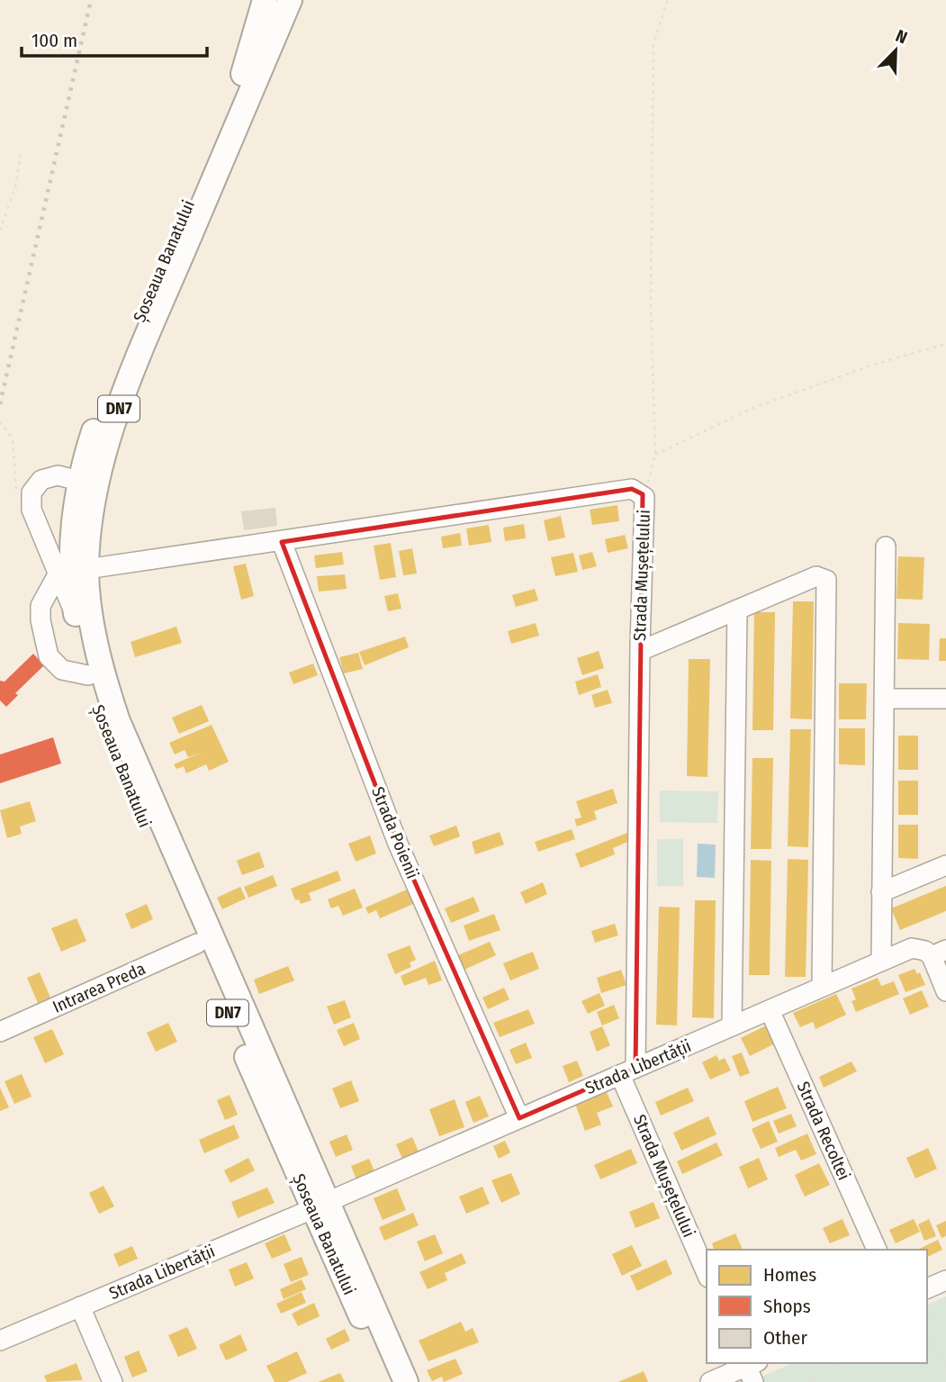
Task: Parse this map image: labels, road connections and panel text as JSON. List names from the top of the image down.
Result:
{
  "streets": {
    "main road": ["Șoseaua Banatului", "DN7"],
    "street": [
      "Strada Mușețelului",
      "Strada Poienii",
      "Intrarea Preda",
      "Strada Libertății",
      "Strada Recoltei"
    ]
  },
  "crossings": [
    ["Șoseaua Banatului", "DN7"],
    ["Șoseaua Banatului", "Strada Mușețelului"],
    ["Șoseaua Banatului", "Intrarea Preda"],
    ["Șoseaua Banatului", "Strada Libertății"],
    ["Strada Mușețelului", "Strada Poienii"],
    ["Strada Mușețelului", "Strada Libertății"],
    ["Strada Poienii", "Strada Libertății"],
    ["Strada Libertății", "Strada Recoltei"]
  ],
  "legend": ["Homes", "Shops", "Other"],
  "scale_bar": "100 m",
  "north": "top right"
}
